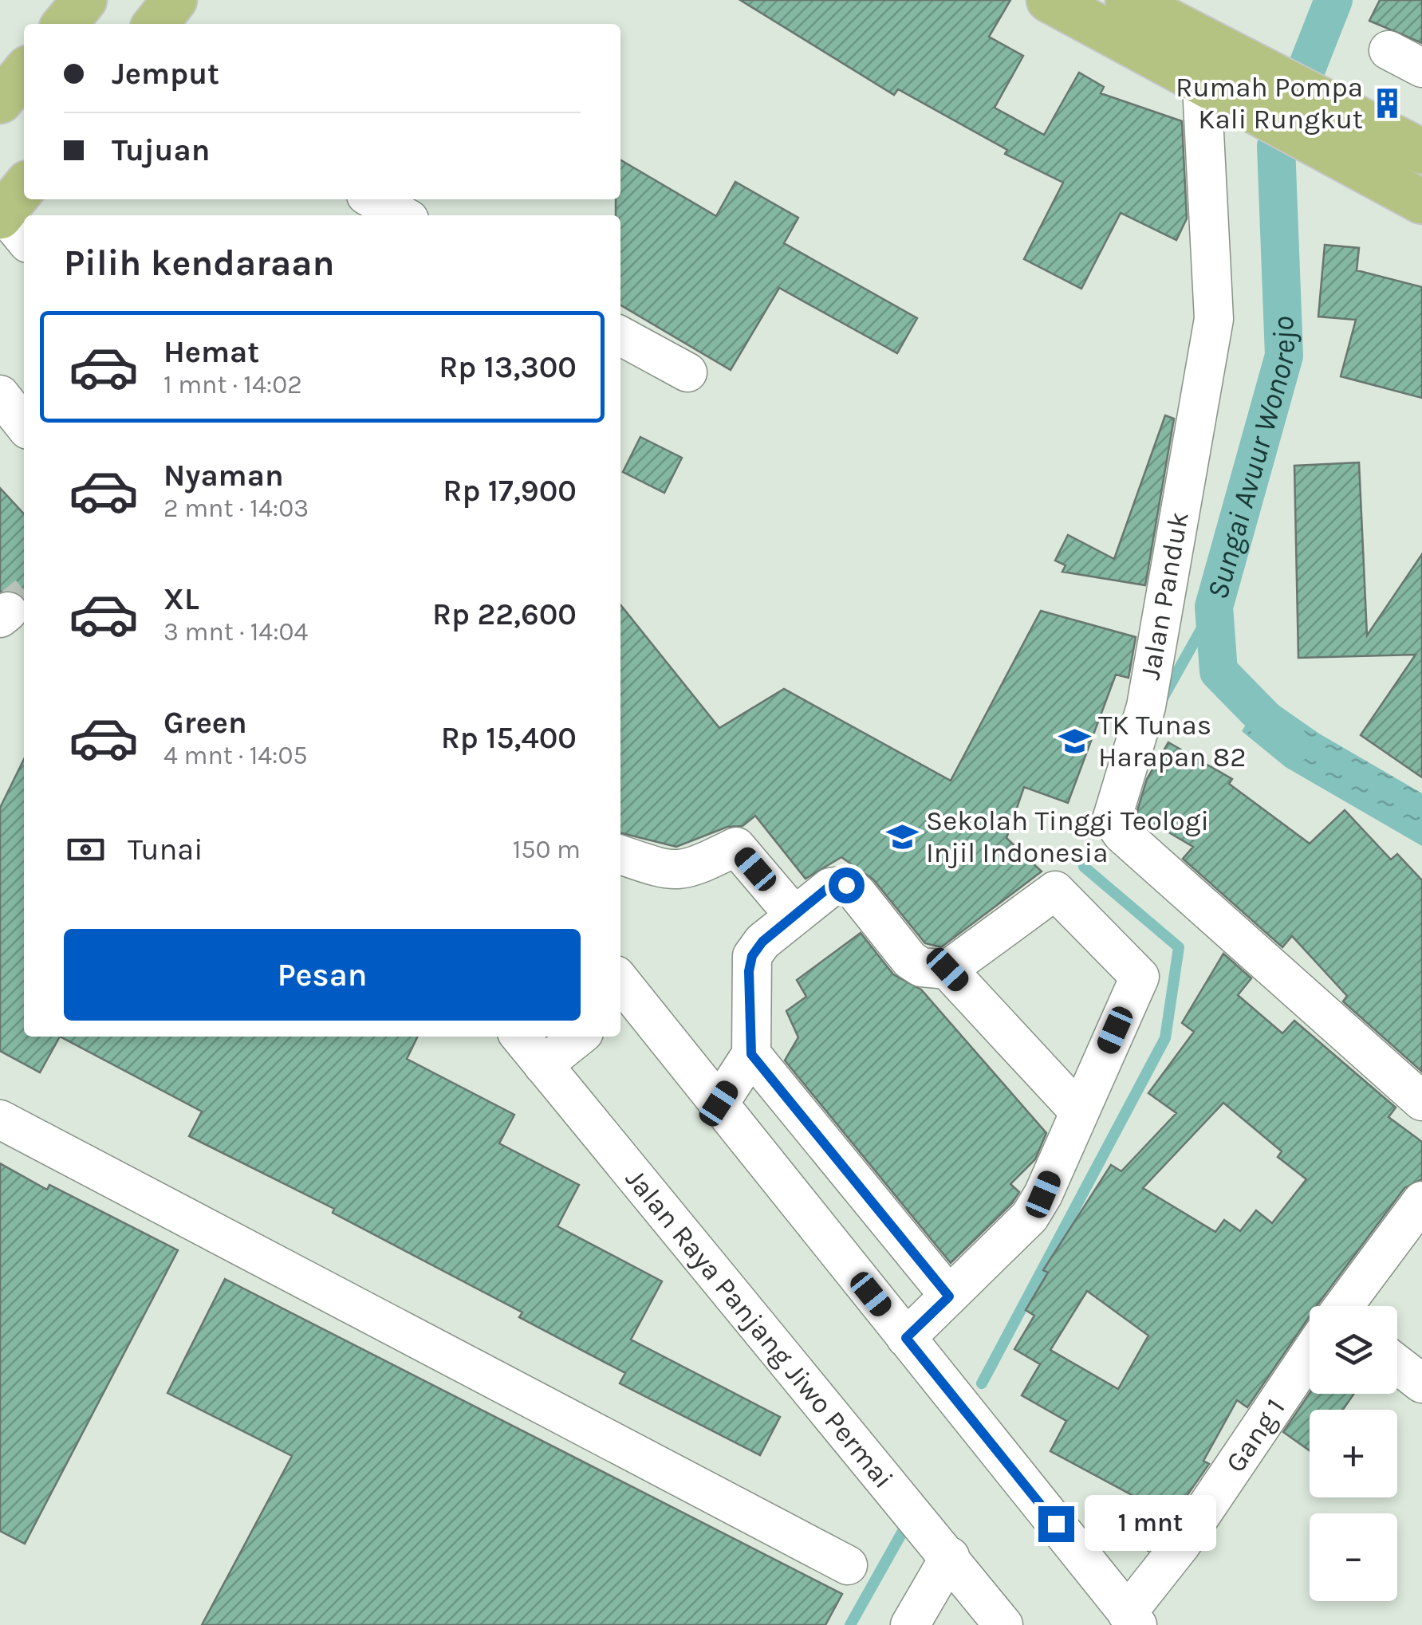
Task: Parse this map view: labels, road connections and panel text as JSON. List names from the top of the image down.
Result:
{
  "streets": {
    "street": ["Jalan Panduk", "Jalan Raya Panjang Jiwo Permai", "Gang 1"]
  },
  "water": ["Sungai Avuur Wonorejo"],
  "places": {
    "building": ["Rumah Pompa Kali Rungkut"],
    "school or university": ["TK Tunas Harapan 82", "Sekolah Tinggi Teologi Injil Indonesia"]
  },
  "page": {
    "banner": ["Jemput", "Tujuan"],
    "heading": "Pilih kendaraan",
    "list": [
      {
        "name": "Hemat",
        "note": "1 mnt · 14:02",
        "value": "Rp 13,300"
      },
      {
        "name": "Nyaman",
        "note": "2 mnt · 14:03",
        "value": "Rp 17,900"
      },
      {
        "name": "XL",
        "note": "3 mnt · 14:04",
        "value": "Rp 22,600"
      },
      {
        "name": "Green",
        "note": "4 mnt · 14:05",
        "value": "Rp 15,400"
      }
    ],
    "pay": ["Tunai", "150 m"],
    "buttons": "Pesan",
    "map_buttons": ["+", "−"],
    "bubble": "1 mnt"
  }
}
